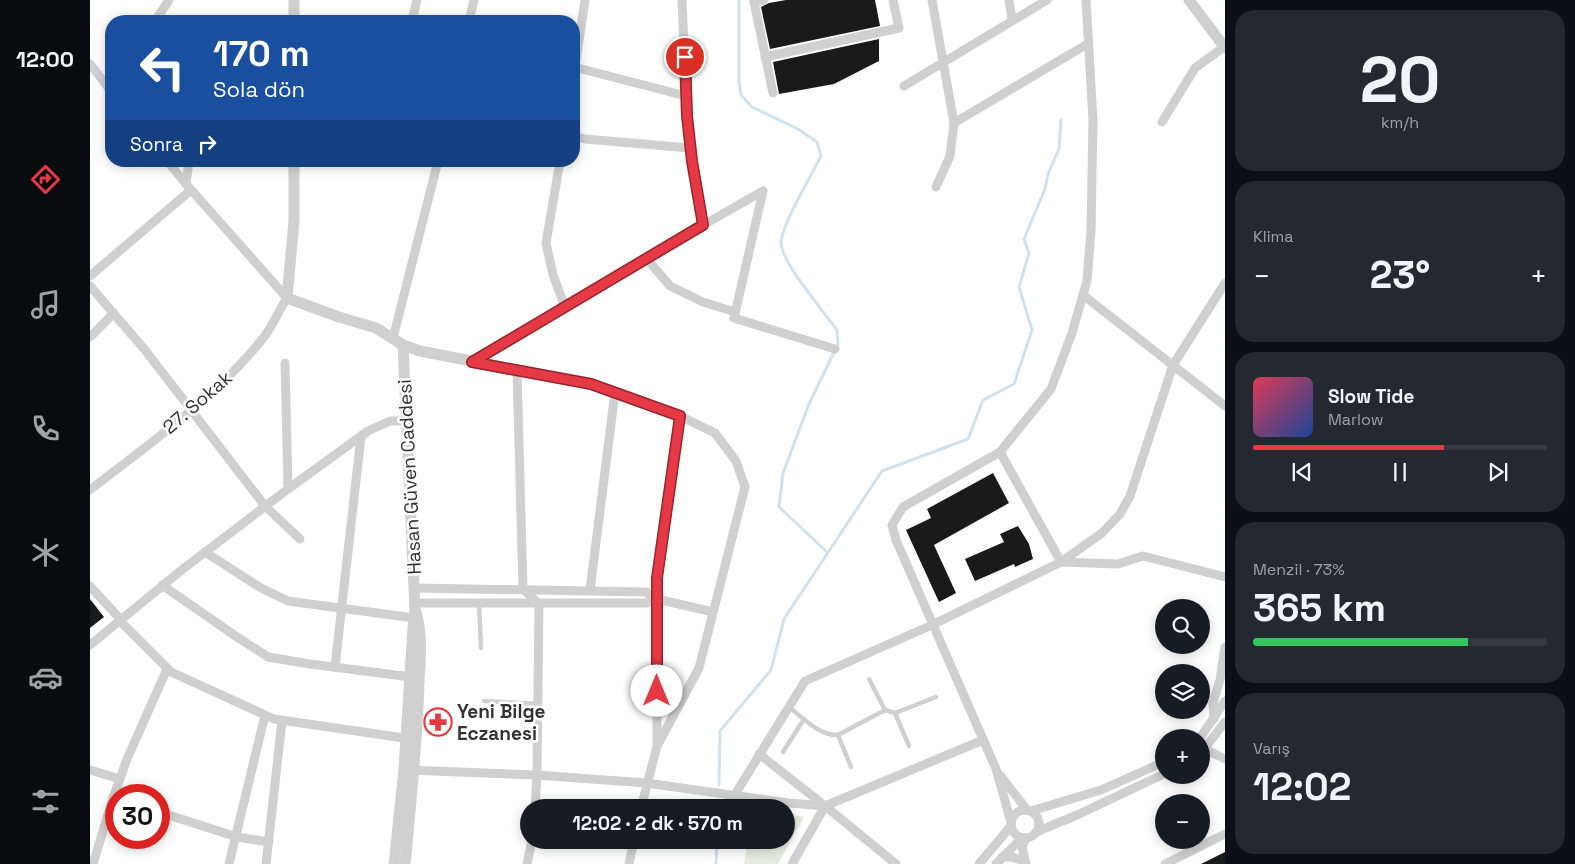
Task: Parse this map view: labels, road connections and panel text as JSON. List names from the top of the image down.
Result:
{
  "streets": {
    "street": ["27. Sokak", "Hasan Güven Caddesi"]
  },
  "places": {
    "pharmacy": ["Yeni Bilge Eczanesi"]
  },
  "page": {
    "tabs": "12:00",
    "tile": [
      ["20", "km/h"],
      "Klima",
      ["Menzil · 73%", "365 km"],
      ["Varış", "12:02"]
    ],
    "turn": ["170 m", "Sola dön"],
    "then": "Sonra",
    "heat": ["−", "23°", "+"],
    "song": ["Slow Tide", "Marlow"],
    "map_buttons": ["+", "−"],
    "limit": "30",
    "trip": "12:02 · 2 dk · 570 m"
  }
}
